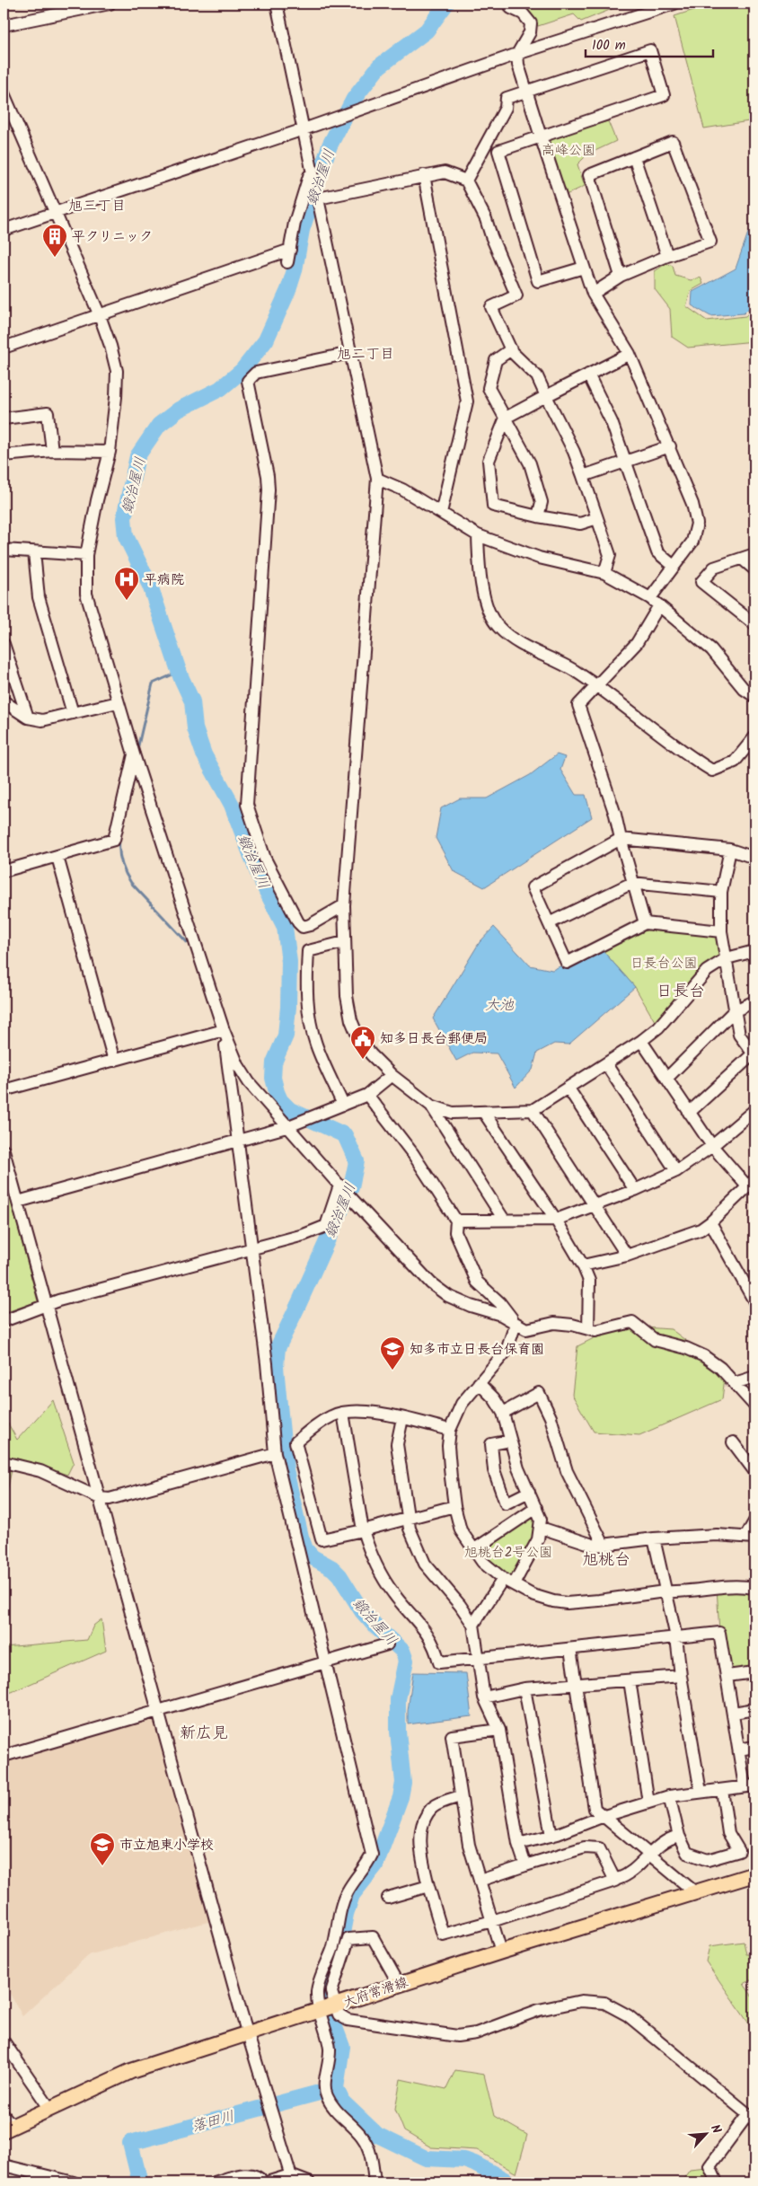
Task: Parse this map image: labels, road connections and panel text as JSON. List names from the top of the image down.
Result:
{
  "streets": {
    "main road": ["大府常滑線"]
  },
  "districts": [
    "旭三丁目",
    "旭二丁目",
    "日長台",
    "旭桃台",
    "新広見"
  ],
  "water": ["鍛治屋川", "大池", "落田川"],
  "parks": ["高峰公園", "日長台公園", "旭桃台2号公園"],
  "places": {
    "building": ["平クリニック"],
    "hospital": ["平病院"],
    "public building": ["知多日長台郵便局"],
    "school or university": ["知多市立日長台保育園", "市立旭東小学校"]
  },
  "scale_bar": "100 m",
  "north": "top right"
}
